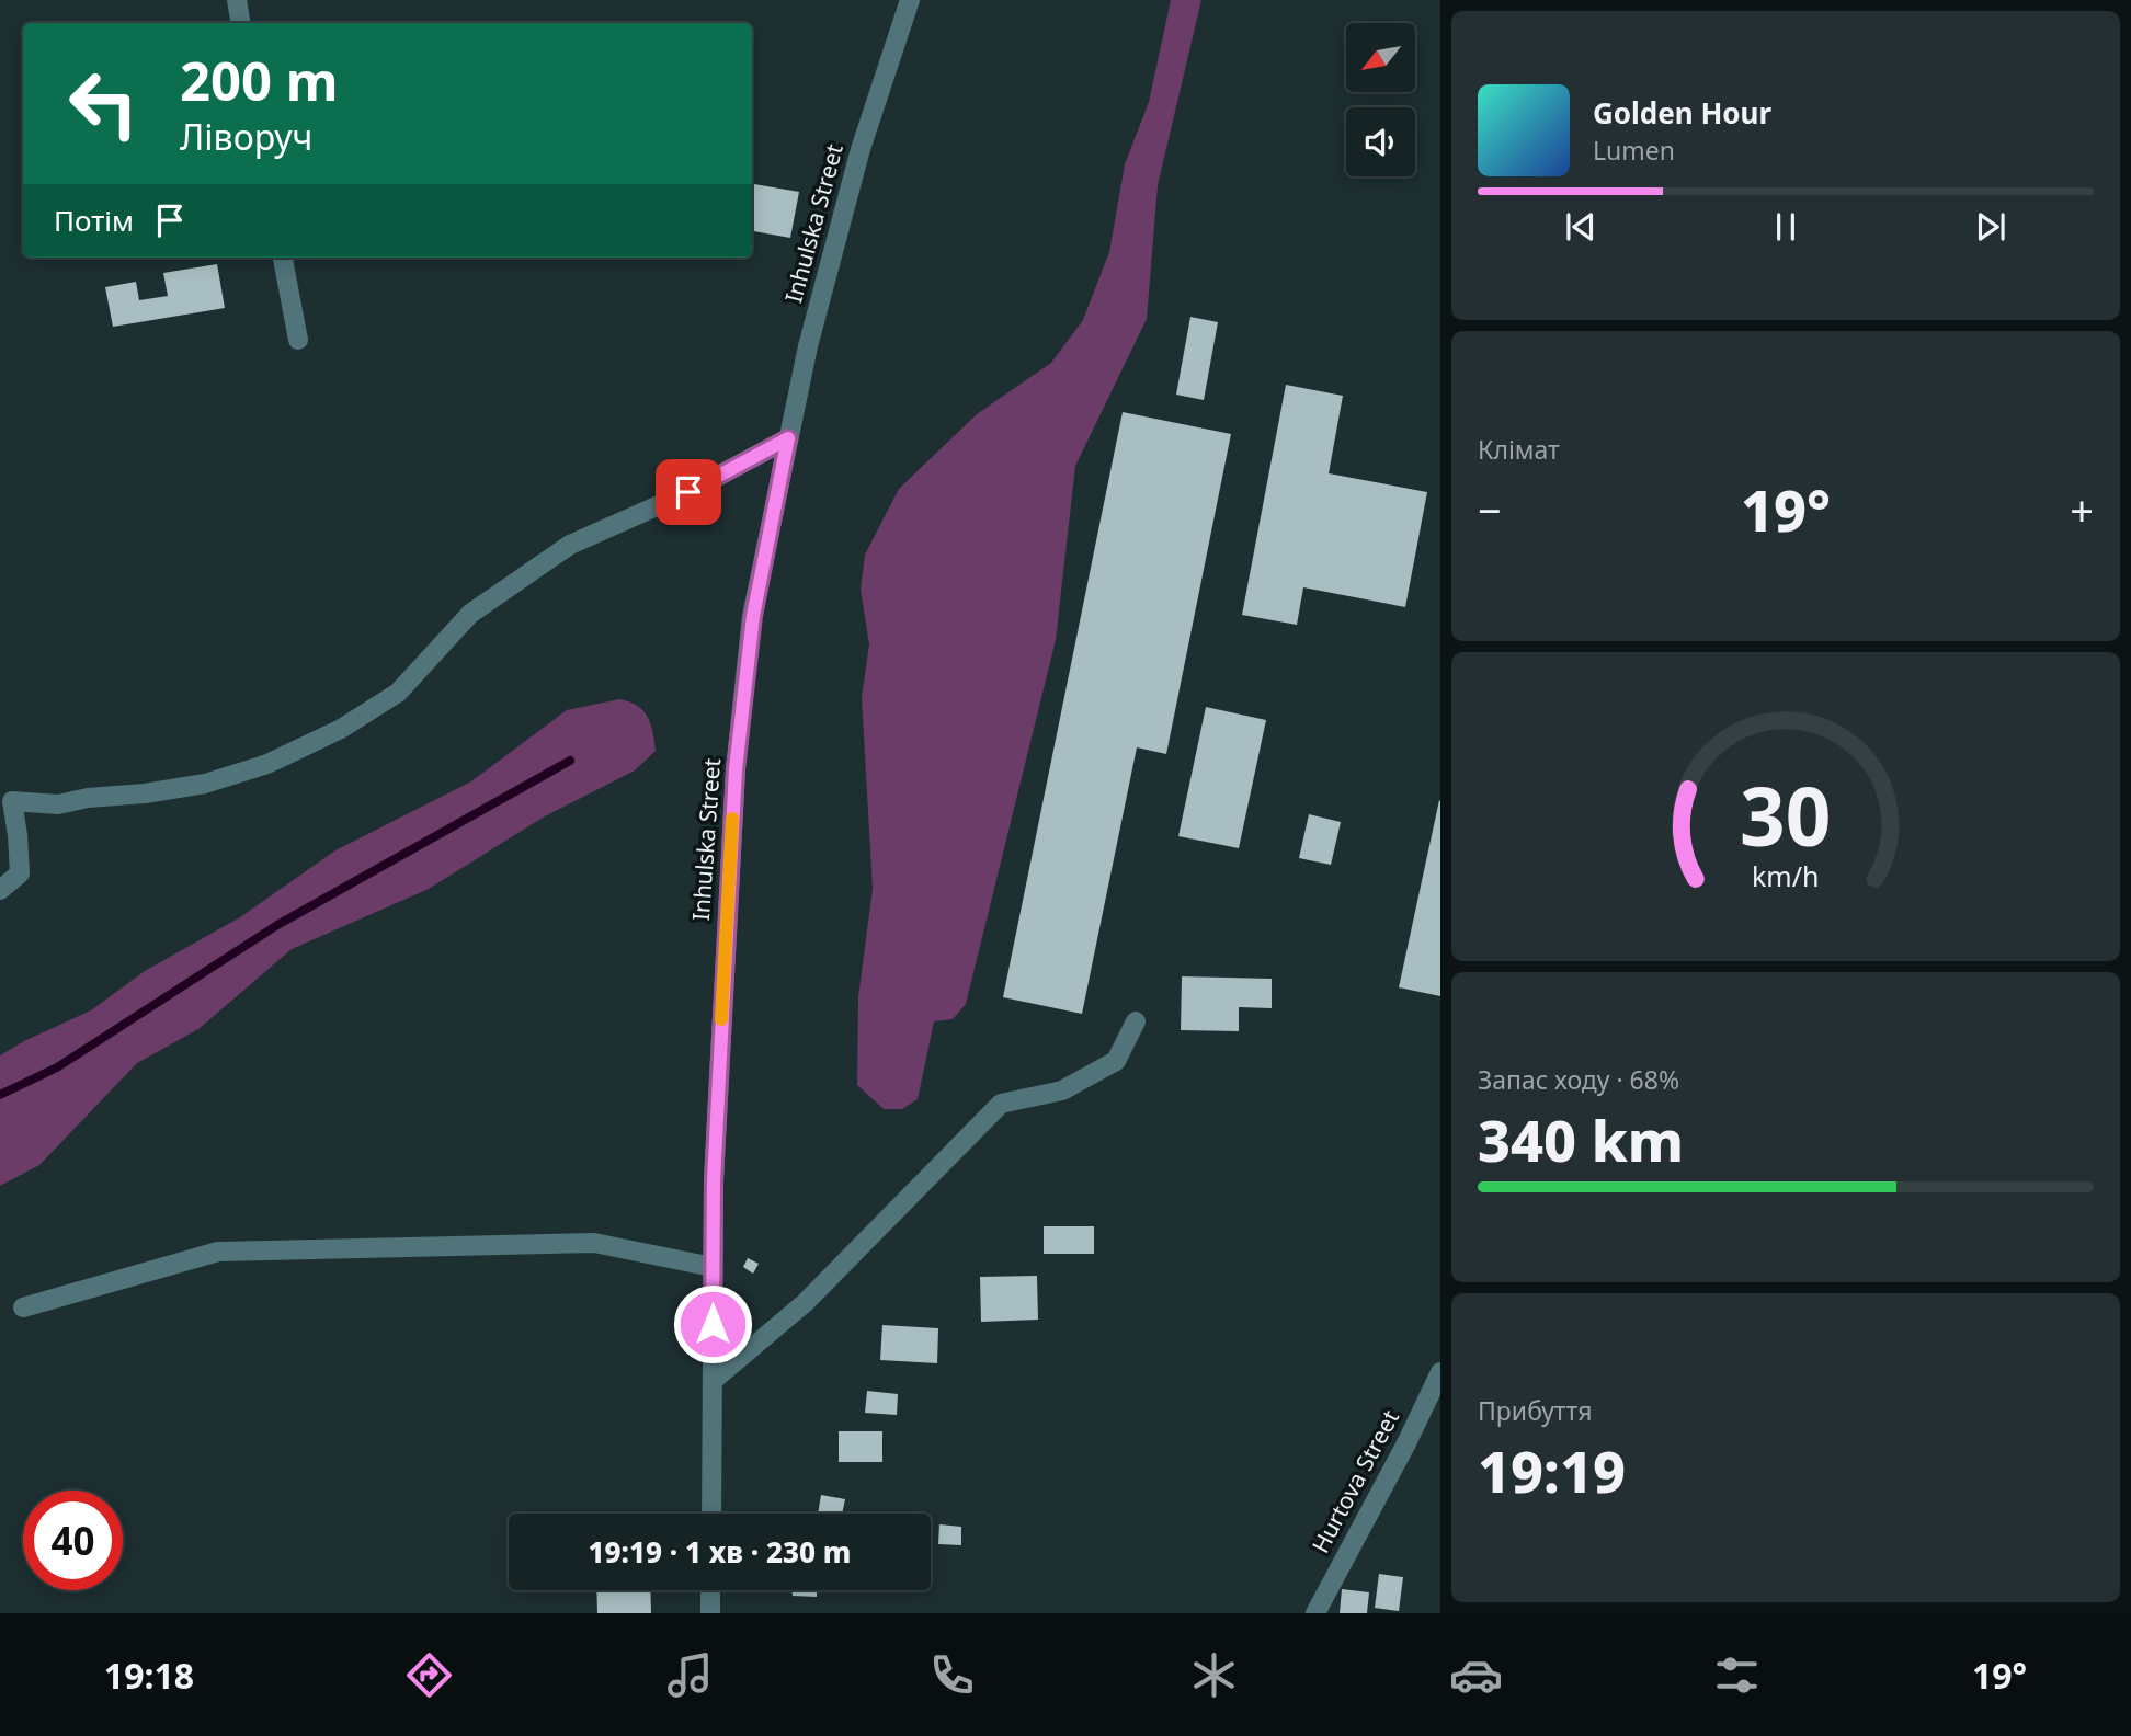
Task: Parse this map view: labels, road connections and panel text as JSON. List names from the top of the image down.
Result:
{
  "streets": {
    "street": ["Inhulska Street", "Hurtova Street"]
  },
  "north": "bottom left",
  "page": {
    "turn": ["200 m", "Ліворуч"],
    "song": ["Golden Hour", "Lumen"],
    "then": "Потім",
    "tile": [
      "Клімат",
      ["Запас ходу · 68%", "340 km"],
      ["Прибуття", "19:19"]
    ],
    "heat": ["−", "19°", "+"],
    "limit": "40",
    "trip": "19:19 · 1 хв · 230 m",
    "tabs": ["19:18", "19°"],
    "gauge": ["30", "km/h"]
  }
}
